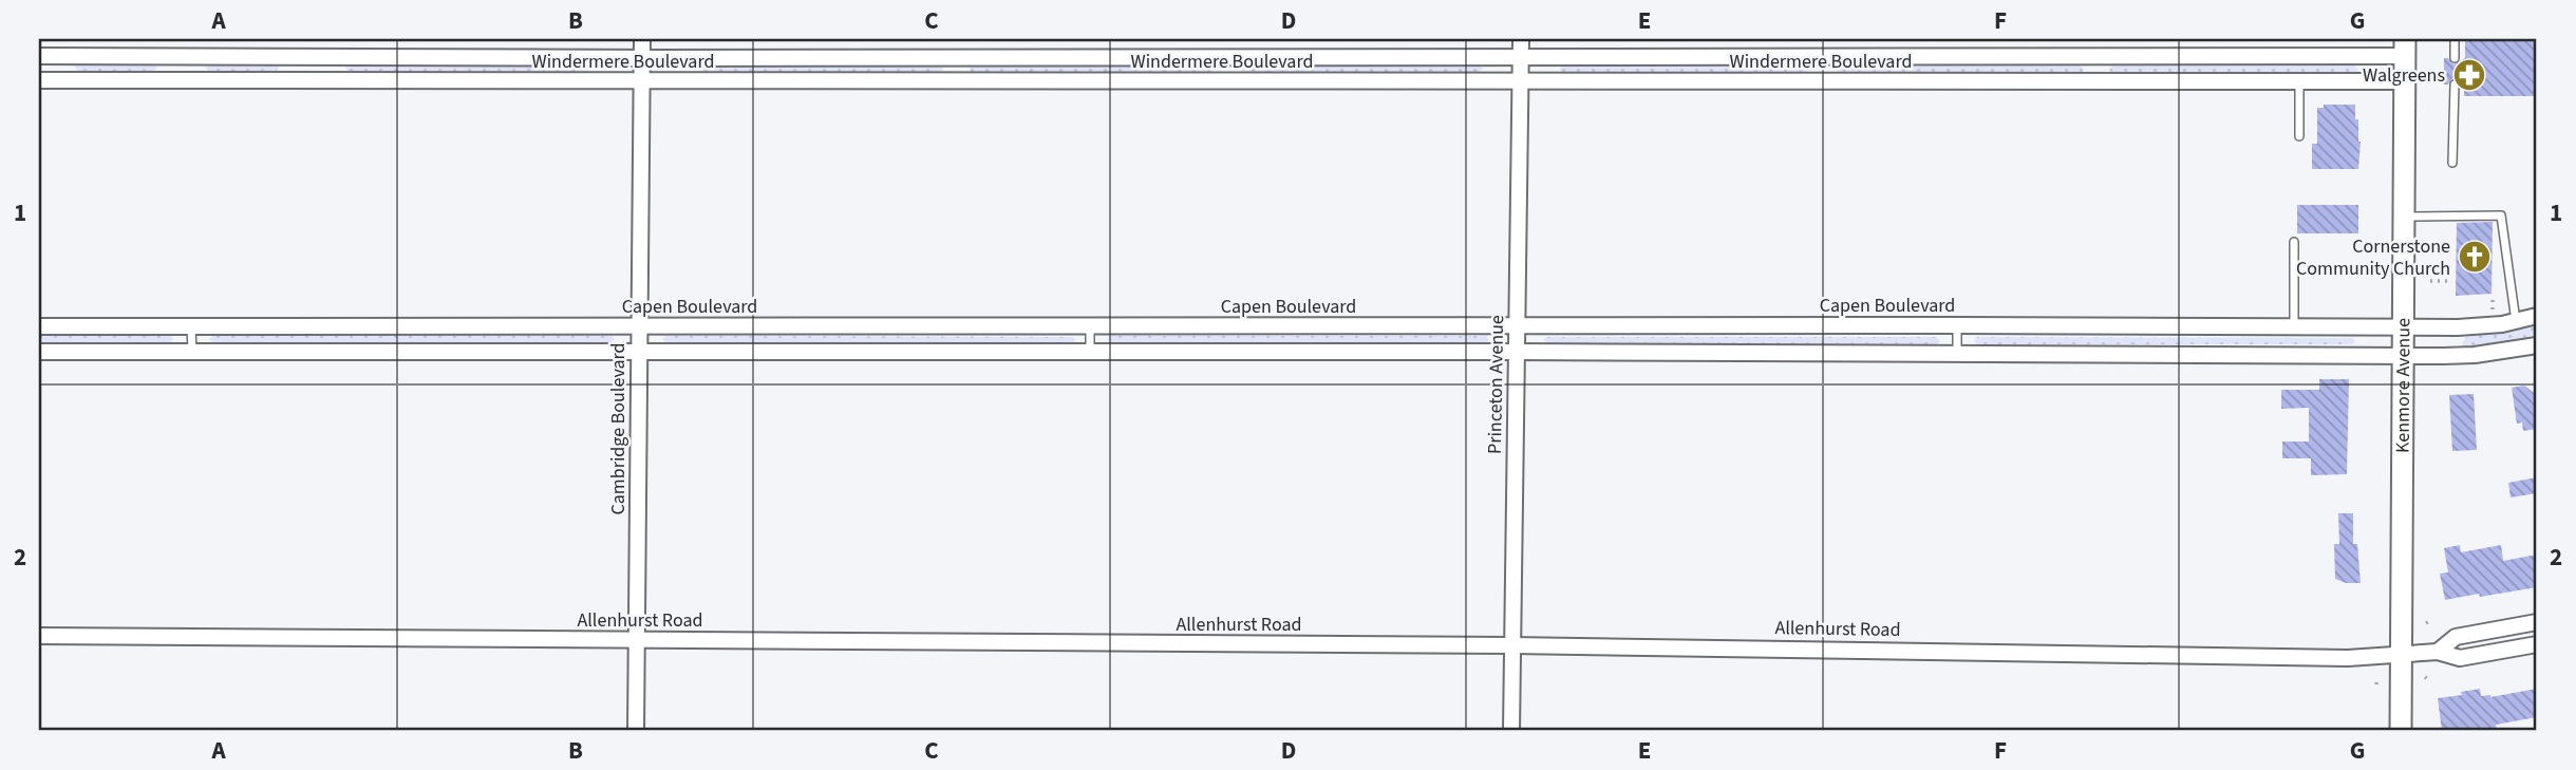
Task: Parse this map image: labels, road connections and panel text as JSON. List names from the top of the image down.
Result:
{
  "streets": {
    "main road": ["Kenmore Avenue"],
    "street": [
      "Windermere Boulevard",
      "Capen Boulevard",
      "Princeton Avenue",
      "Cambridge Boulevard",
      "Allenhurst Road"
    ]
  },
  "crossings": [
    ["Windermere Boulevard", "Princeton Avenue"],
    ["Windermere Boulevard", "Kenmore Avenue"],
    ["Windermere Boulevard", "Cambridge Boulevard"],
    ["Capen Boulevard", "Princeton Avenue"],
    ["Capen Boulevard", "Kenmore Avenue"],
    ["Capen Boulevard", "Cambridge Boulevard"],
    ["Princeton Avenue", "Allenhurst Road"],
    ["Kenmore Avenue", "Allenhurst Road"],
    ["Cambridge Boulevard", "Allenhurst Road"]
  ],
  "places": {
    "pharmacy": ["Walgreens"],
    "church": ["Cornerstone Community Church"]
  },
  "grid": {
    "columns": [
      "A",
      "B",
      "C",
      "D",
      "E",
      "F",
      "G"
    ],
    "rows": ["1", "2"]
  }
}
